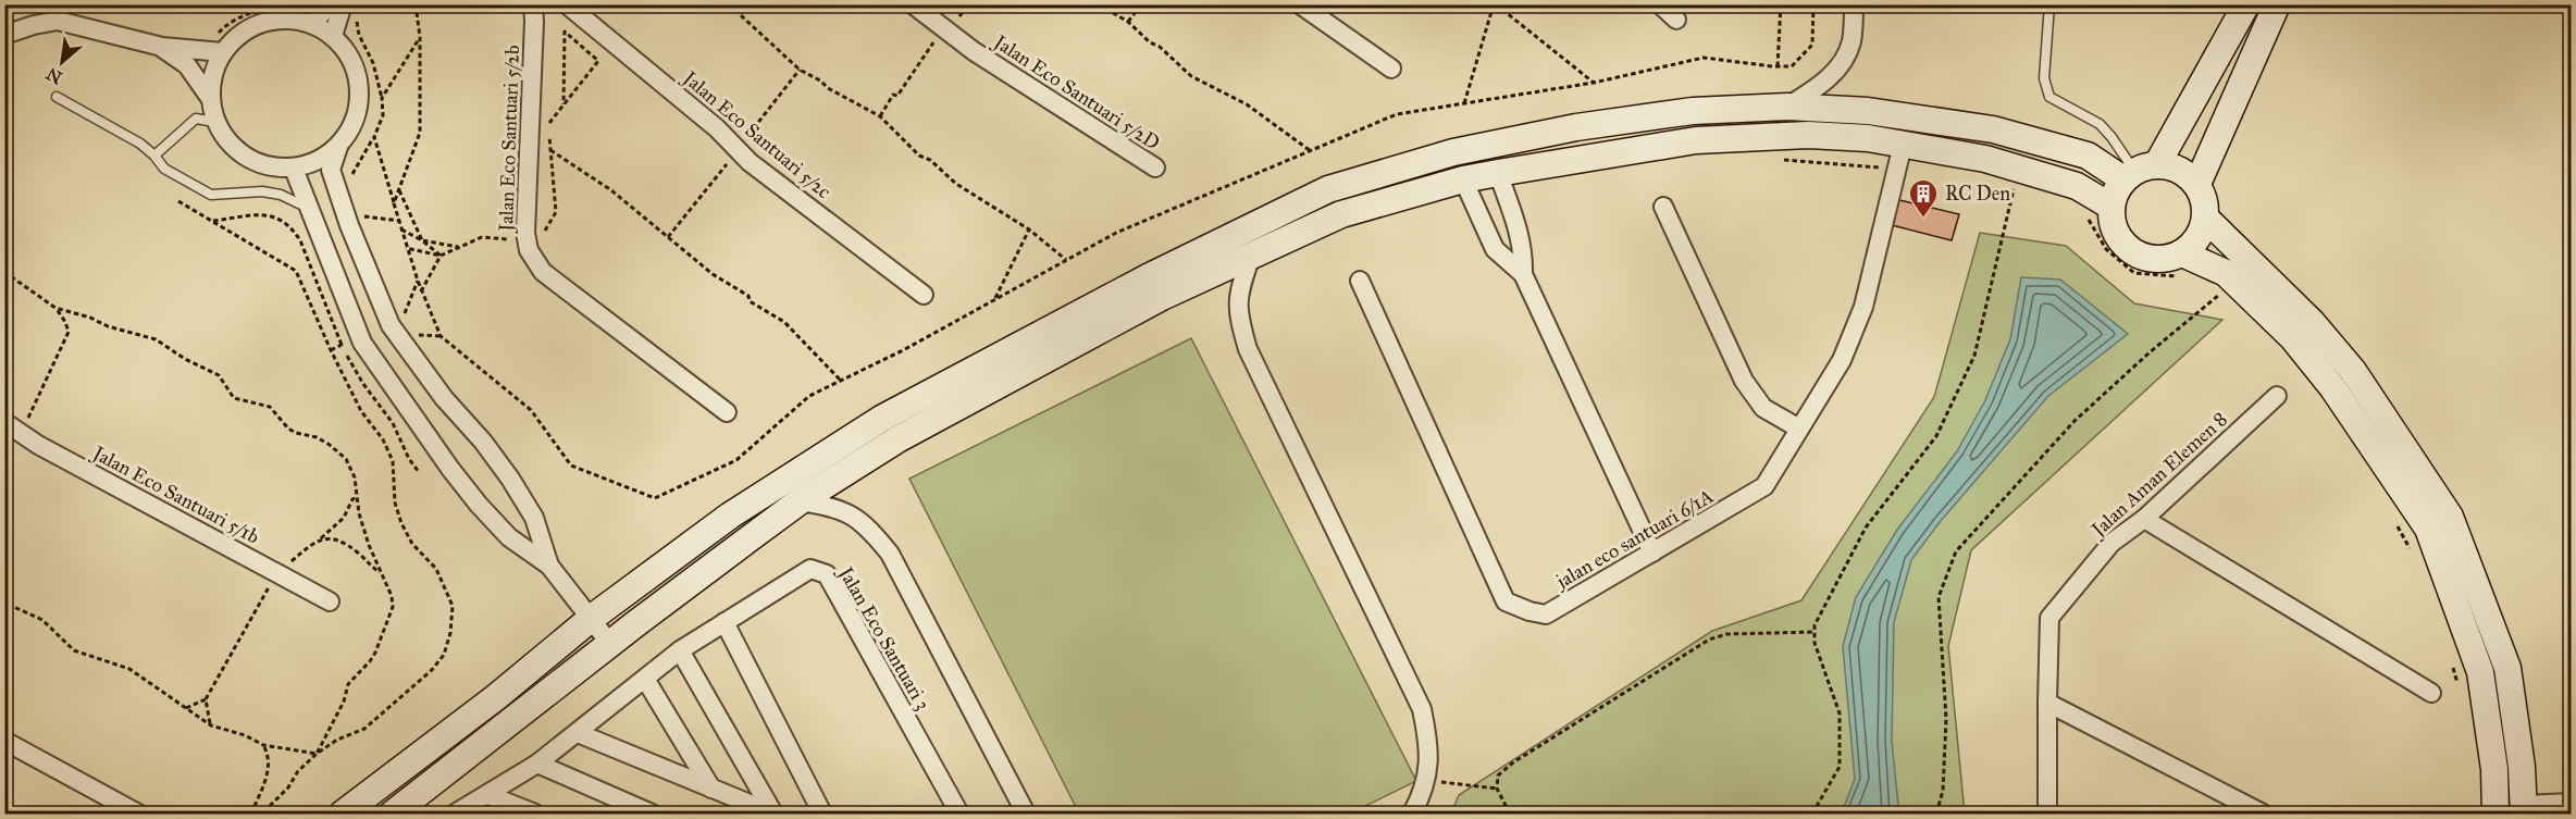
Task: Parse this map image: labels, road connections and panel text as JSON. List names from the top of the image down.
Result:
{
  "streets": {
    "street": [
      "Jalan Eco Santuari 5/2D",
      "Jalan Eco Santuari 5/2c",
      "Jalan Eco Santuari 5/2b",
      "Jalan Aman Elemen 8",
      "Jalan Eco Santuari 5/1b",
      "jalan eco santuari 6/1A",
      "Jalan Eco Santuari 3"
    ]
  },
  "places": {
    "building": ["RC Den"]
  },
  "north": "bottom left"
}
